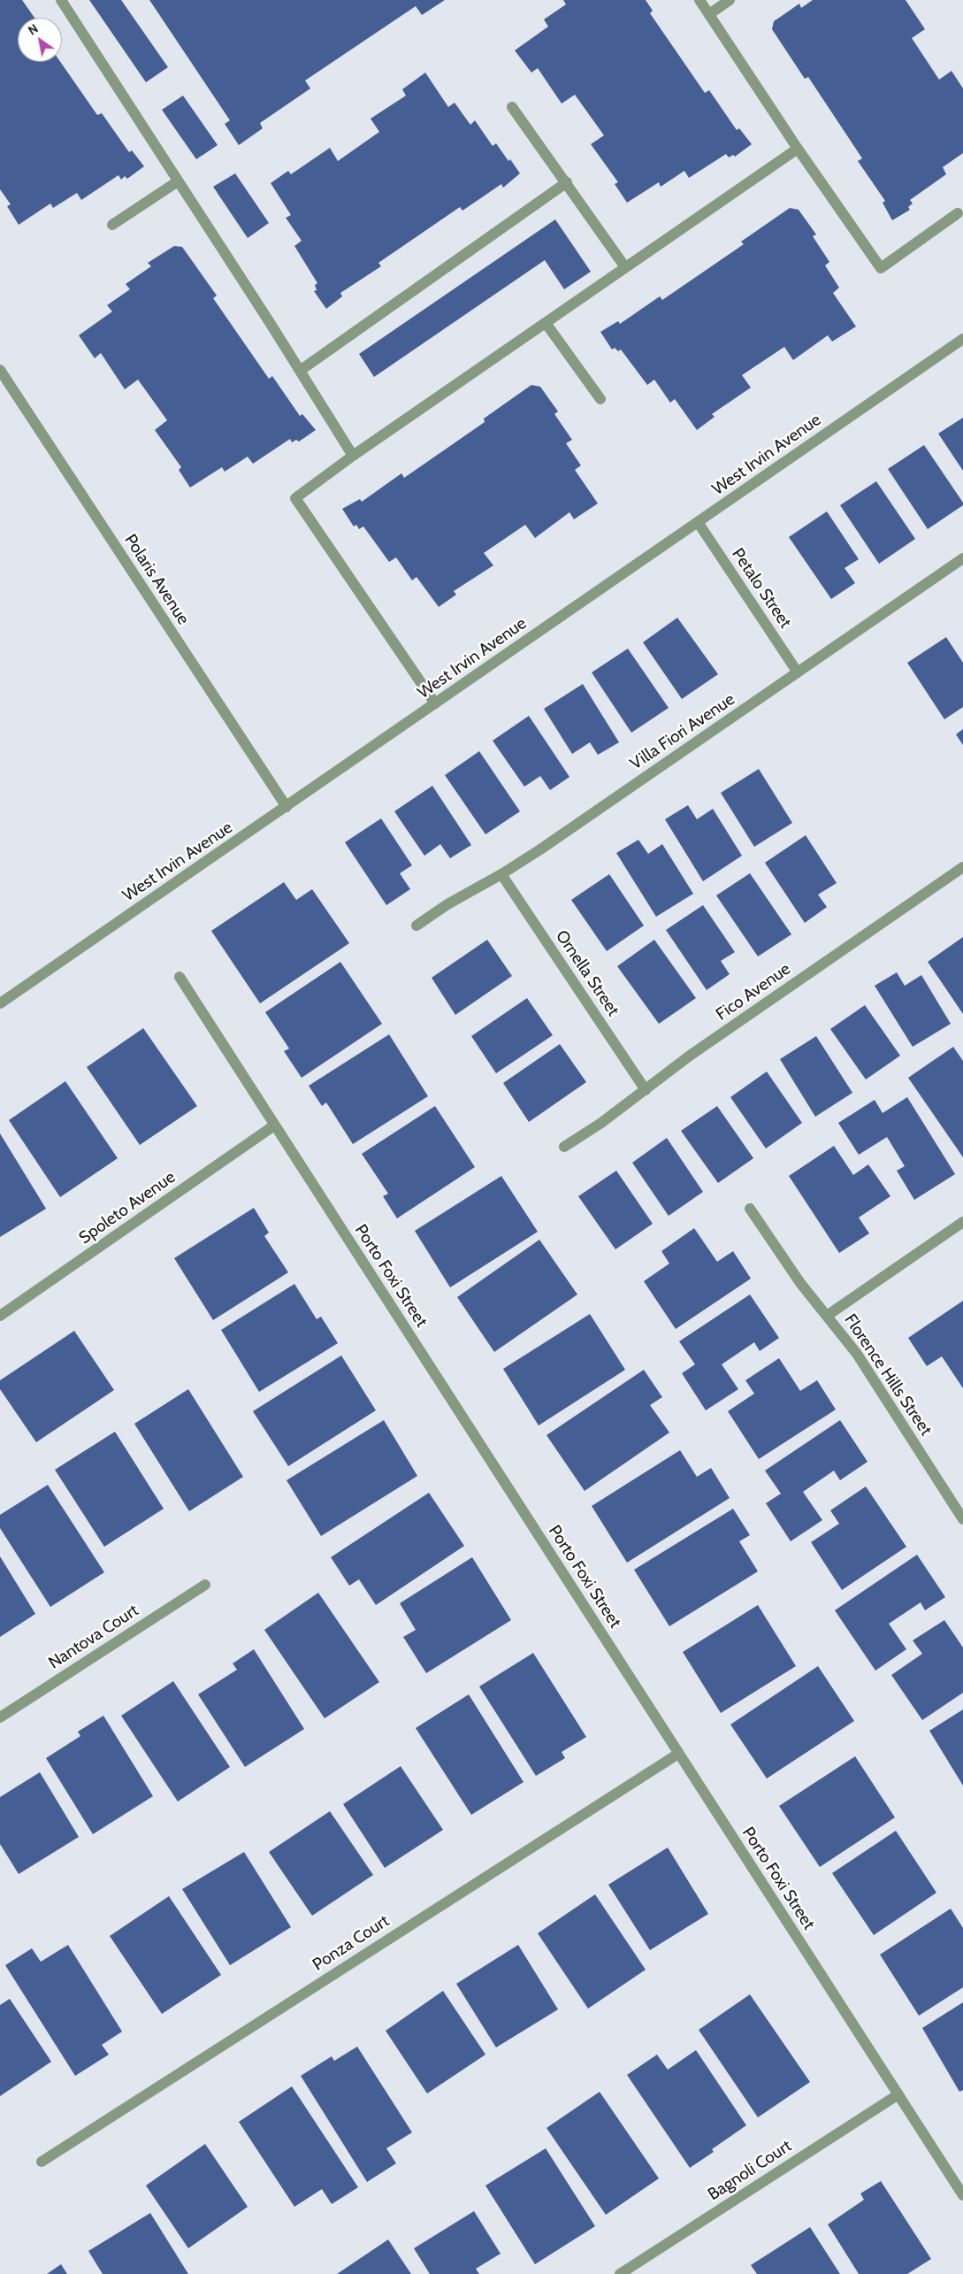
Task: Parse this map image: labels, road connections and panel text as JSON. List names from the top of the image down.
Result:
{
  "streets": {
    "street": [
      "West Irvin Avenue",
      "Polaris Avenue",
      "Petalo Street",
      "Villa Fiori Avenue",
      "Ornella Street",
      "Fico Avenue",
      "Spoleto Avenue",
      "Porto Foxi Street",
      "Florence Hills Street",
      "Nantova Court",
      "Ponza Court",
      "Bagnoli Court"
    ]
  },
  "crossings": [
    ["West Irvin Avenue", "Polaris Avenue"],
    ["West Irvin Avenue", "Petalo Street"],
    ["Petalo Street", "Villa Fiori Avenue"],
    ["Villa Fiori Avenue", "Ornella Street"],
    ["Ornella Street", "Fico Avenue"],
    ["Spoleto Avenue", "Porto Foxi Street"],
    ["Porto Foxi Street", "Ponza Court"],
    ["Porto Foxi Street", "Bagnoli Court"]
  ],
  "north": "top left"
}
